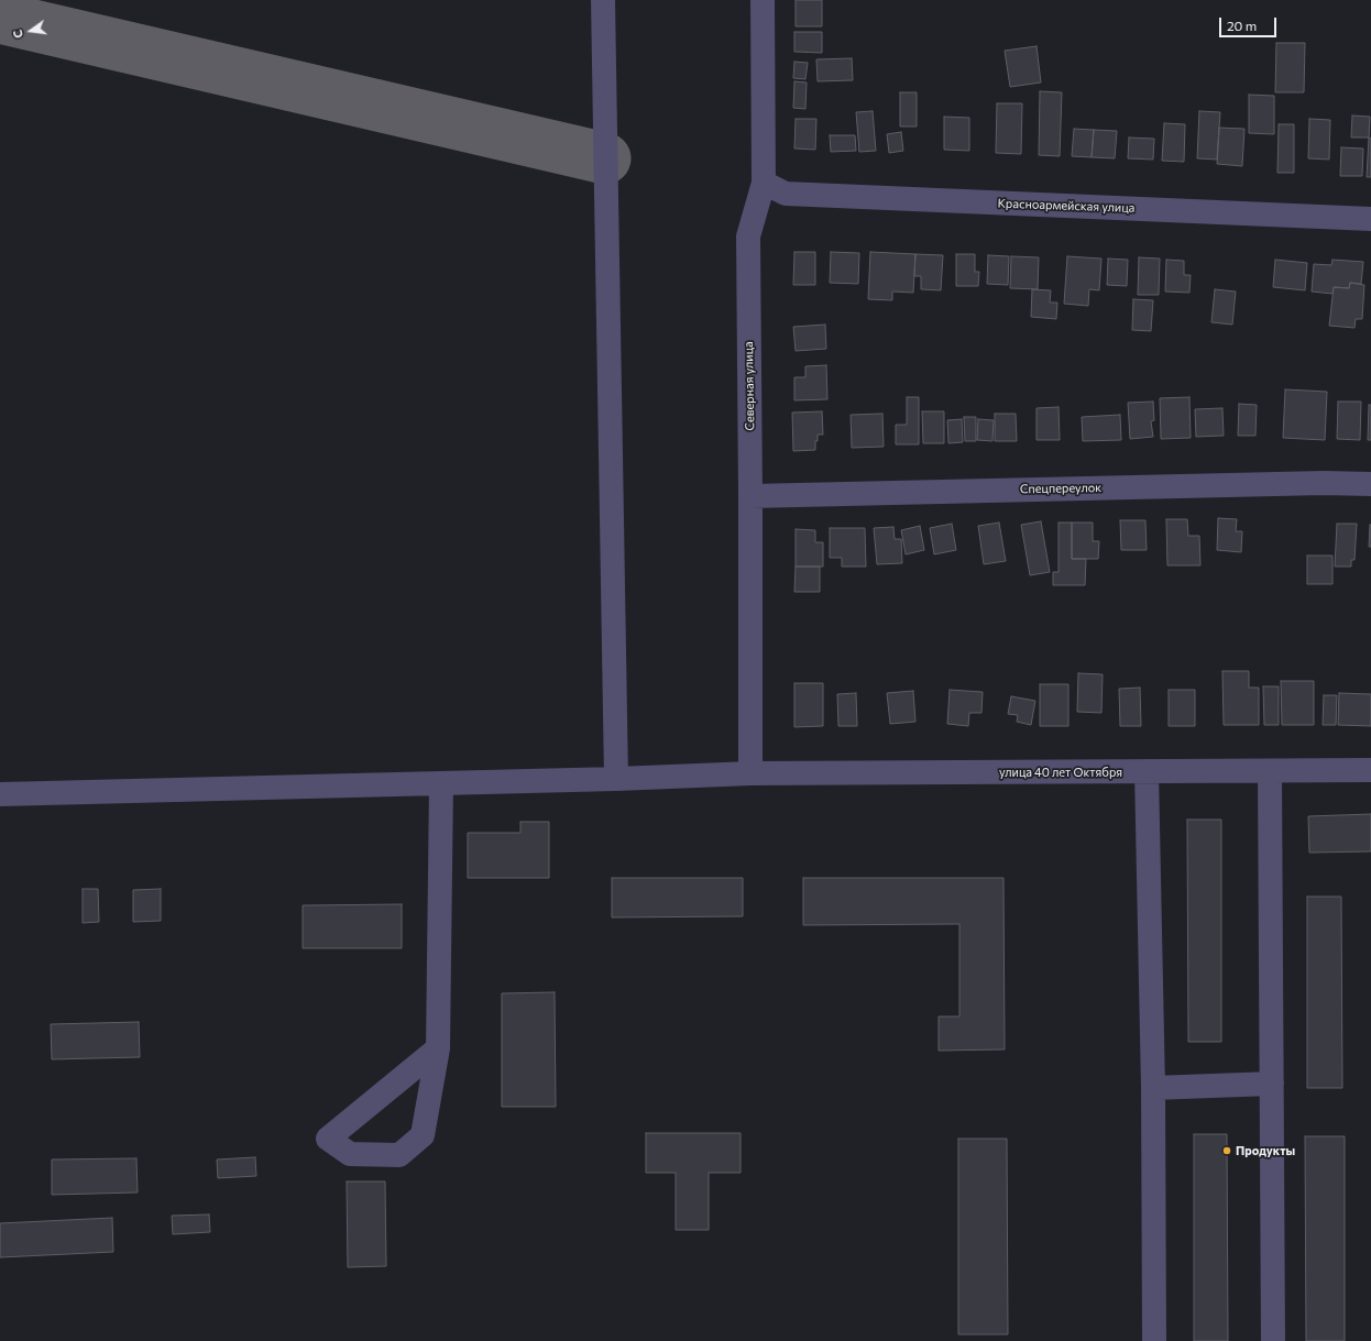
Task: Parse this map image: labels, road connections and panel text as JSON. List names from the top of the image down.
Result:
{
  "streets": {
    "street": [
      "Красноармейская улица",
      "Северная улица",
      "Спецпереулок",
      "улица 40 лет Октября"
    ]
  },
  "crossings": [
    ["Красноармейская улица", "Северная улица"],
    ["Северная улица", "Спецпереулок"],
    ["Северная улица", "улица 40 лет Октября"]
  ],
  "places": ["Продукты"],
  "scale_bar": "20 m",
  "north": "left"
}
